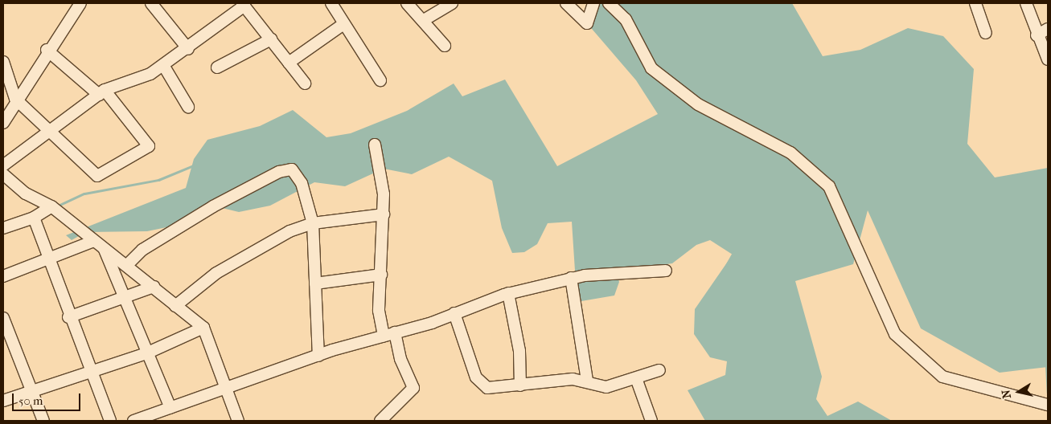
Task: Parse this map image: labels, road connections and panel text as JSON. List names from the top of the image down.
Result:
{
  "scale_bar": "50 m",
  "north": "left"
}
